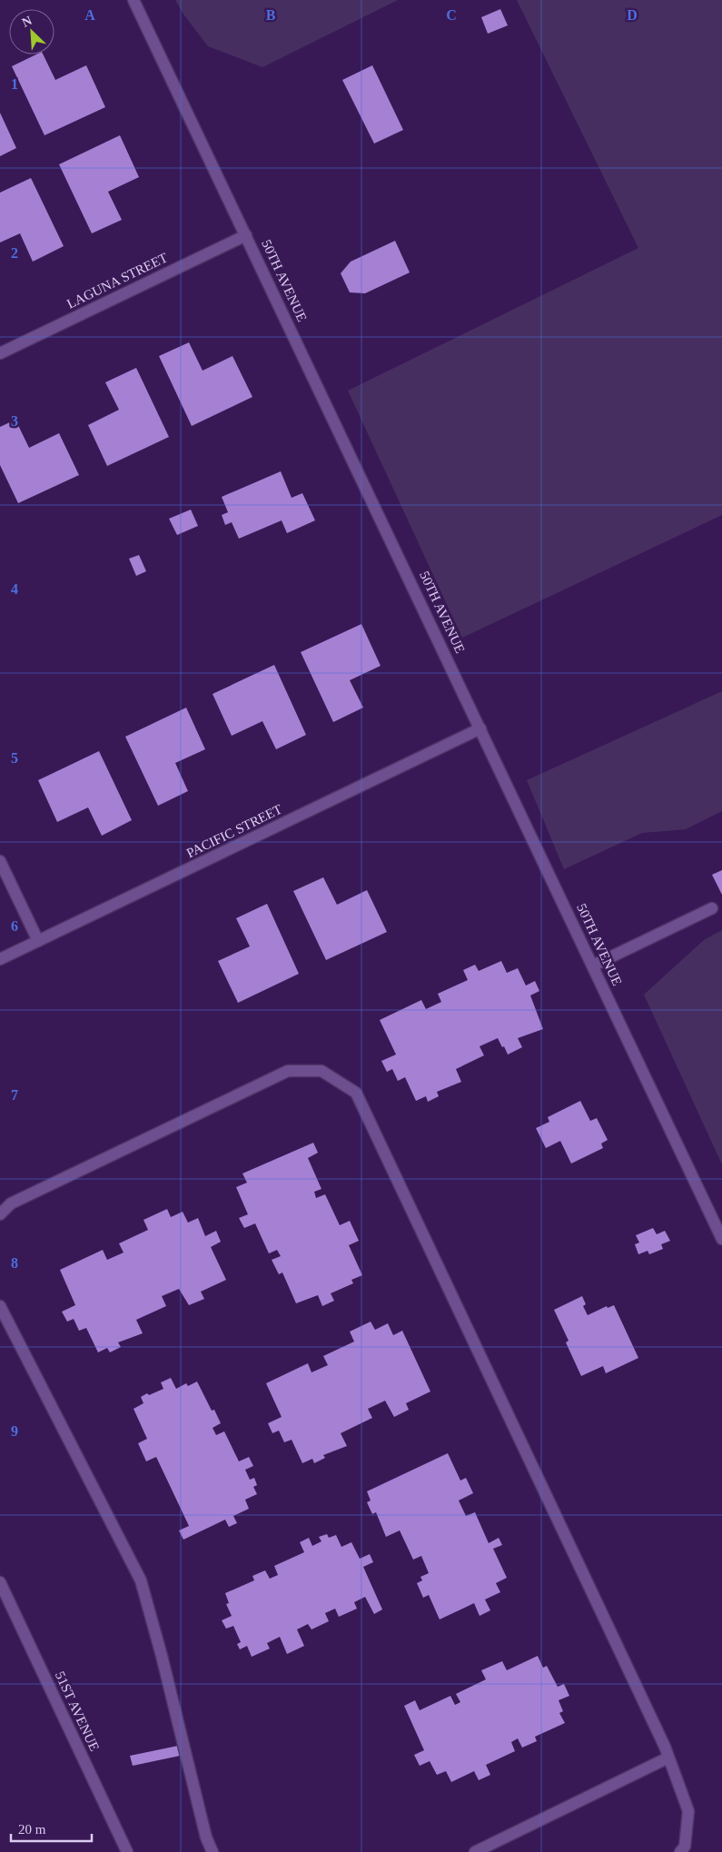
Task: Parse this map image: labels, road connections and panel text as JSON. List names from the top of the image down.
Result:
{
  "streets": {
    "street": [
      "LAGUNA STREET",
      "50TH AVENUE",
      "PACIFIC STREET",
      "51ST AVENUE"
    ]
  },
  "crossings": [
    ["LAGUNA STREET", "50TH AVENUE"],
    ["50TH AVENUE", "PACIFIC STREET"]
  ],
  "scale_bar": "20 m",
  "north": "top left",
  "grid": {
    "columns": [
      "A",
      "B",
      "C",
      "D"
    ],
    "rows": [
      "1",
      "2",
      "3",
      "4",
      "5",
      "6",
      "7",
      "8",
      "9"
    ]
  }
}
